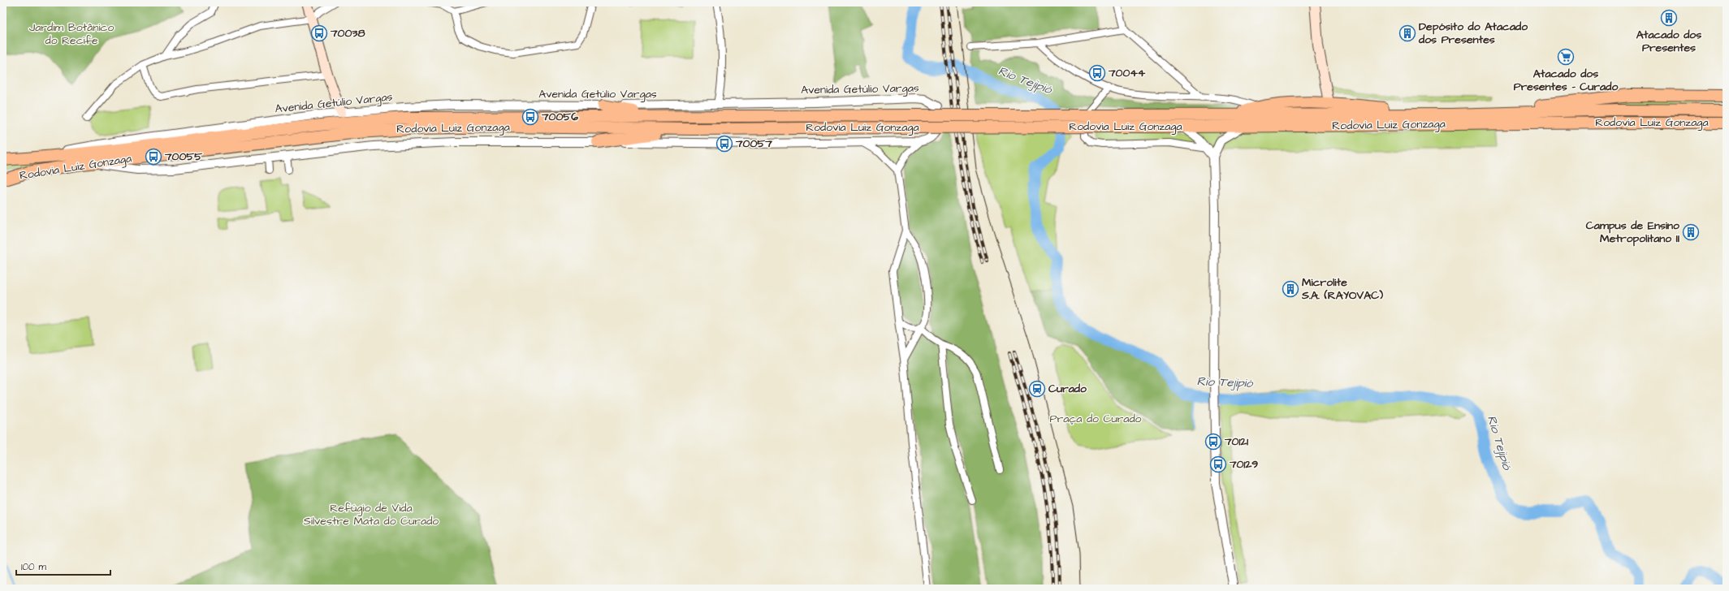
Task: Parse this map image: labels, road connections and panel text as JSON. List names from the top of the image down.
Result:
{
  "streets": {
    "highway": ["Rodovia Luiz Gonzaga"],
    "street": ["Avenida Getúlio Vargas"]
  },
  "crossings": [
    ["Avenida Getúlio Vargas", "Rodovia Luiz Gonzaga"]
  ],
  "water": ["Rio Tejipió"],
  "parks": ["Jardim Botânico do Recife", "Praça do Curado", "Refúgio de Vida Silvestre Mata do Curado"],
  "places": {
    "building": [
      "Atacado dos Presentes",
      "Depósito do Atacado dos Presentes",
      "Campus de Ensino Metropolitano II",
      "Microlite S.A. (RAYOVAC)"
    ],
    "bus stop": [
      "70038",
      "70044",
      "70056",
      "70057",
      "70055",
      "70121",
      "70129"
    ],
    "supermarket": ["Atacado dos Presentes - Curado"],
    "station": ["Curado"]
  },
  "scale_bar": "100 m"
}
